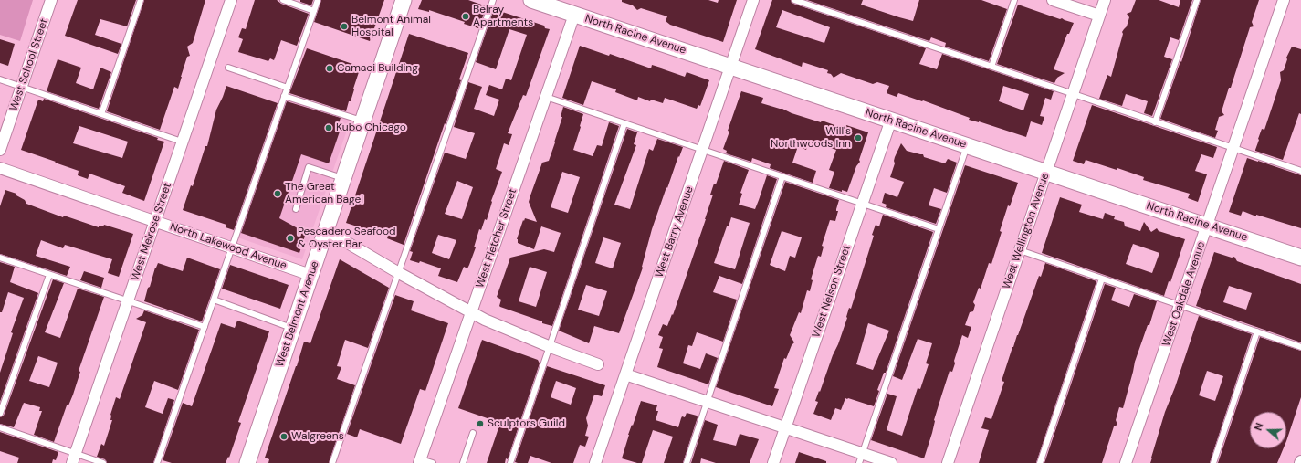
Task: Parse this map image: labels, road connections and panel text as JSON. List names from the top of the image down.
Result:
{
  "streets": {
    "street": [
      "North Racine Avenue",
      "West School Street",
      "West Wellington Avenue",
      "West Melrose Street",
      "West Barry Avenue",
      "West Fletcher Street",
      "North Lakewood Avenue",
      "West Nelson Street",
      "West Oakdale Avenue",
      "West Belmont Avenue"
    ]
  },
  "crossings": [
    ["North Racine Avenue", "West Wellington Avenue"],
    ["North Racine Avenue", "West Barry Avenue"],
    ["North Racine Avenue", "West Fletcher Street"],
    ["North Racine Avenue", "West Nelson Street"],
    ["North Racine Avenue", "West Oakdale Avenue"],
    ["West Melrose Street", "North Lakewood Avenue"],
    ["North Lakewood Avenue", "West Belmont Avenue"]
  ],
  "places": [
    "Belray Apartments",
    "Belmont Animal Hospital",
    "Camaci Building",
    "Kubo Chicago",
    "Will's Northwoods Inn",
    "The Great American Bagel",
    "Pescadero Seafood & Oyster Bar",
    "Sculptors Guild",
    "Walgreens"
  ],
  "north": "left"
}
